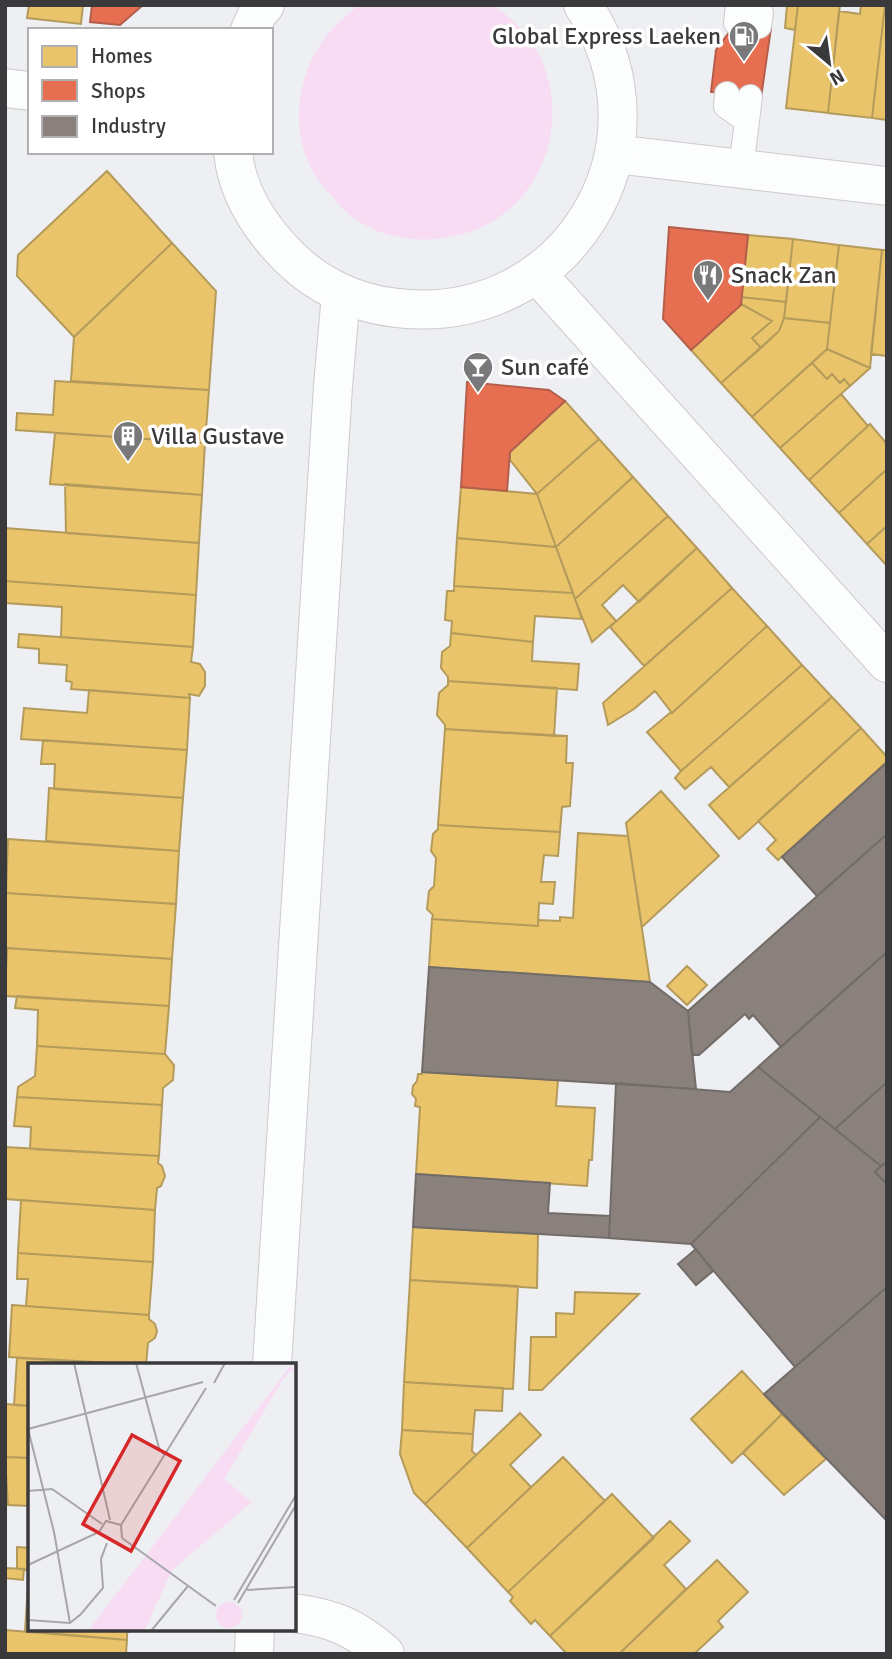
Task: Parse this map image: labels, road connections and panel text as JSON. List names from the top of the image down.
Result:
{
  "places": {
    "fuel station": ["Global Express Laeken"],
    "restaurant": ["Snack Zan"],
    "bar": ["Sun café"],
    "building": ["Villa Gustave"]
  },
  "legend": ["Homes", "Shops", "Industry"],
  "north": "bottom right"
}
